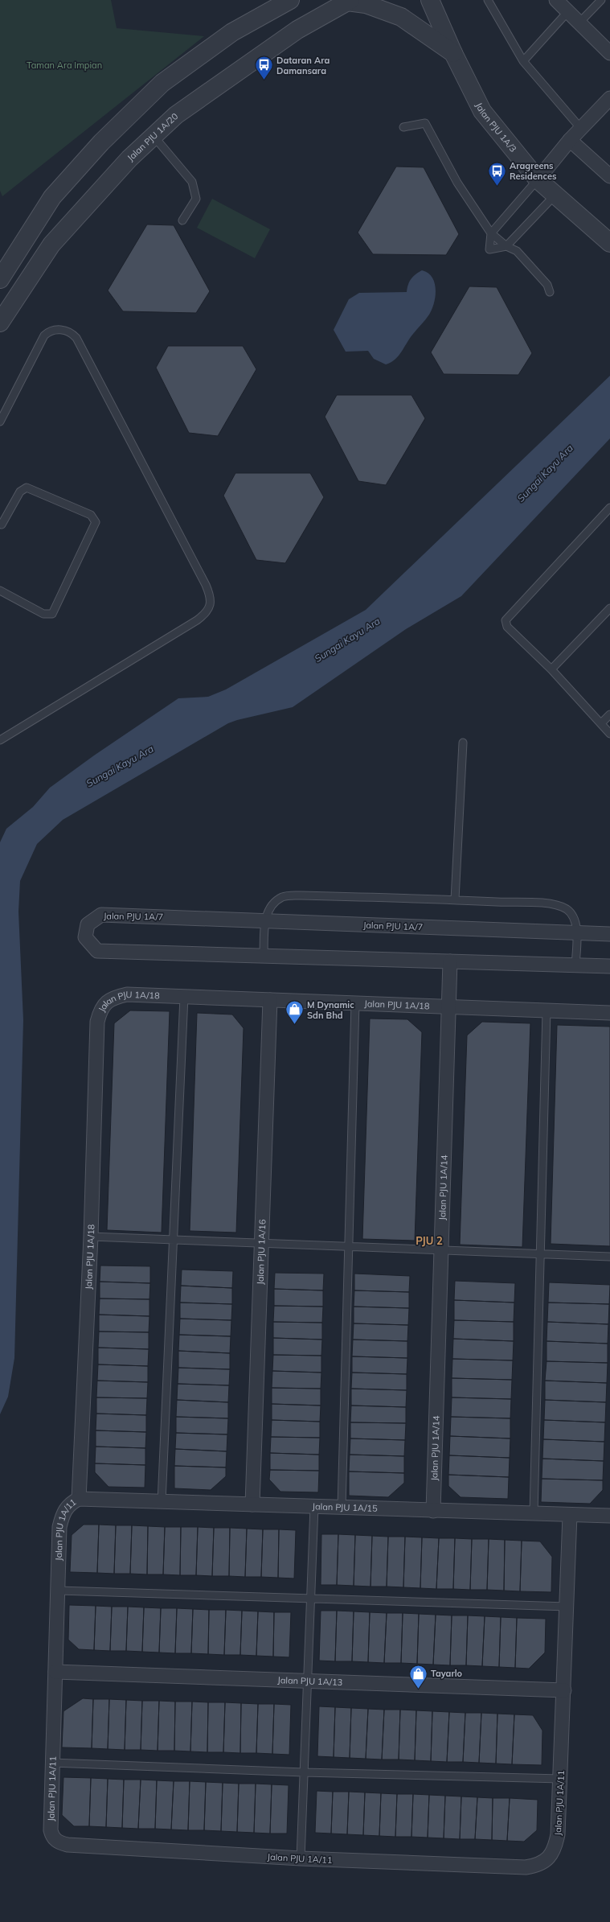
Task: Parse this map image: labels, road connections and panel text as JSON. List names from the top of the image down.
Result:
{
  "streets": {
    "street": [
      "Jalan PJU 1A/3",
      "Jalan PJU 1A/20",
      "Jalan PJU 1A/7",
      "Jalan PJU 1A/18",
      "Jalan PJU 1A/14",
      "Jalan PJU 1A/16",
      "Jalan PJU 1A/15",
      "Jalan PJU 1A/11",
      "Jalan PJU 1A/13"
    ]
  },
  "crossings": [
    ["Jalan PJU 1A/7", "Jalan PJU 1A/14"],
    ["Jalan PJU 1A/18", "Jalan PJU 1A/14"],
    ["Jalan PJU 1A/18", "Jalan PJU 1A/16"],
    ["Jalan PJU 1A/18", "Jalan PJU 1A/15"],
    ["Jalan PJU 1A/18", "Jalan PJU 1A/11"],
    ["Jalan PJU 1A/14", "Jalan PJU 1A/15"],
    ["Jalan PJU 1A/16", "Jalan PJU 1A/15"],
    ["Jalan PJU 1A/15", "Jalan PJU 1A/11"],
    ["Jalan PJU 1A/11", "Jalan PJU 1A/13"]
  ],
  "districts": ["PJU 2"],
  "water": ["Sungai Kayu Ara"],
  "parks": ["Taman Ara Impian"],
  "places": {
    "bus stop": ["Dataran Ara Damansara", "Aragreens Residences"],
    "shop": ["M Dynamic Sdn Bhd", "Tayarlo"]
  }
}
